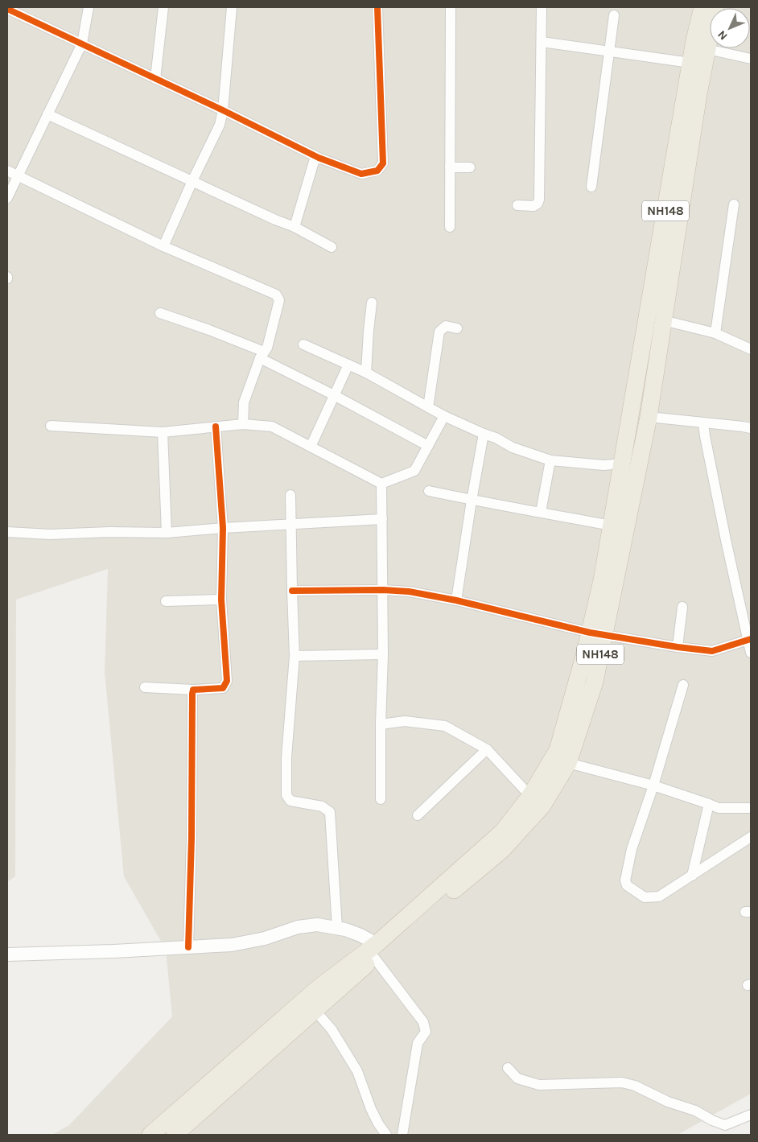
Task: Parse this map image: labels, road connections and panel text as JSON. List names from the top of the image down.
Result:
{
  "streets": {
    "highway": ["NH148"]
  },
  "north": "bottom left"
}
